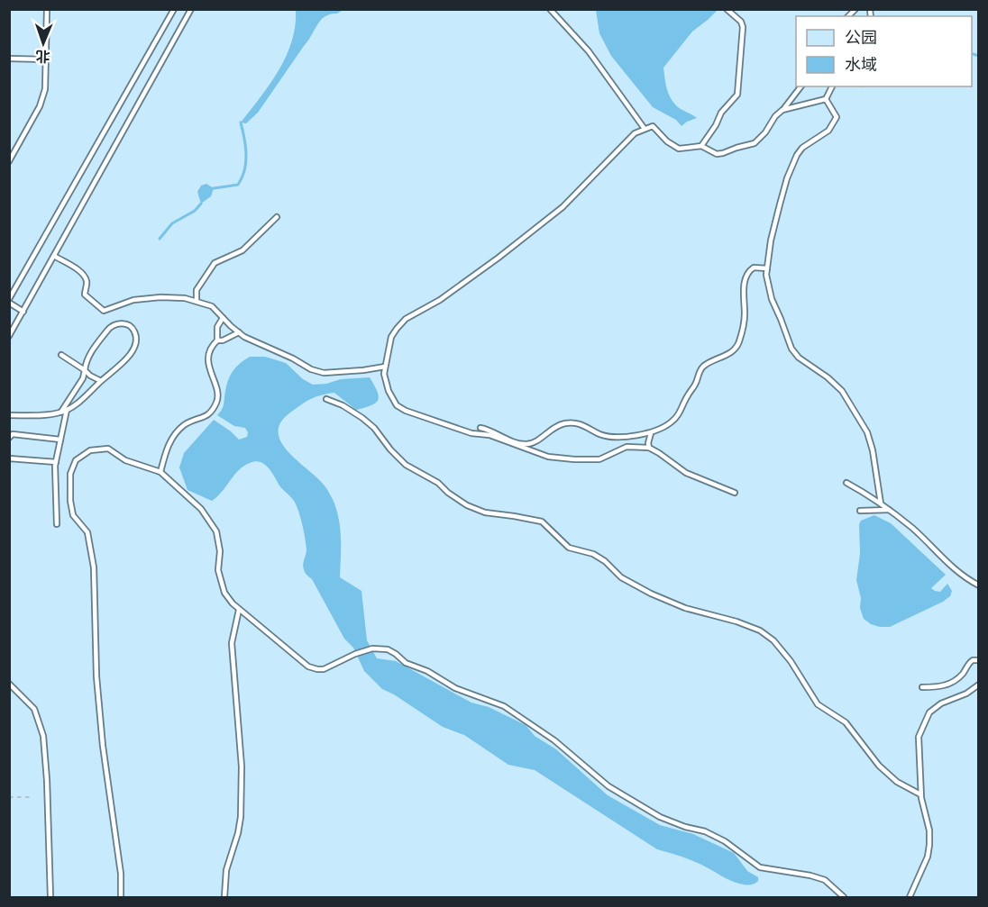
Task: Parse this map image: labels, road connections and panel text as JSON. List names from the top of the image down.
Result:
{
  "legend": ["公园", "水域"],
  "north": "bottom"
}
